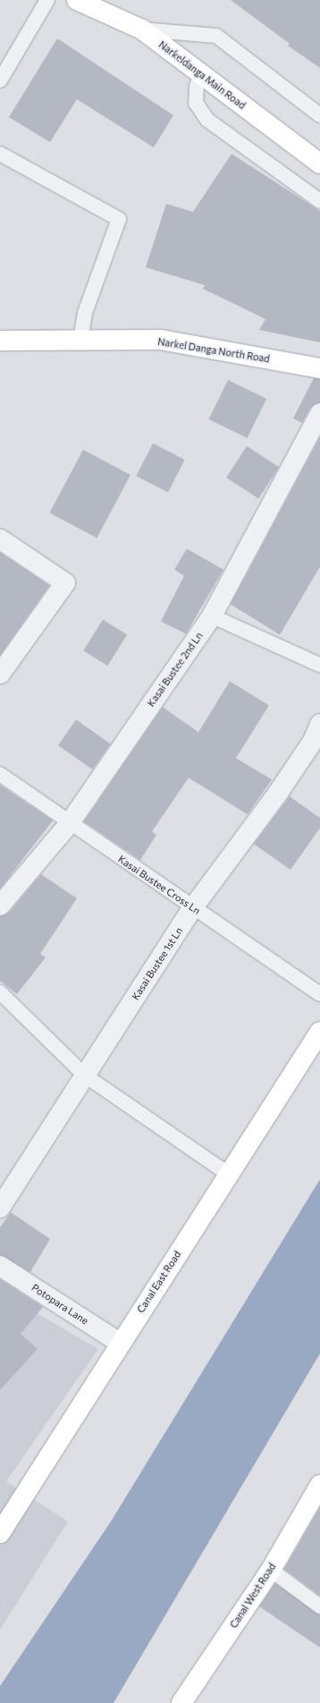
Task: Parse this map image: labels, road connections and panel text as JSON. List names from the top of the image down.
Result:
{
  "streets": {
    "main road": [
      "Narkeldanga Main Road",
      "Narkel Danga North Road",
      "Canal East Road",
      "Canal West Road"
    ],
    "street": ["Kasai Bustee 2nd Ln", "Kasai Bustee 1st Ln", "Potopara Lane"],
    "lane": ["Kasai Bustee Cross Ln"]
  },
  "crossings": [
    ["Kasai Bustee 2nd Ln", "Kasai Bustee Cross Ln"],
    ["Kasai Bustee Cross Ln", "Kasai Bustee 1st Ln"],
    ["Canal East Road", "Potopara Lane"]
  ]
}
